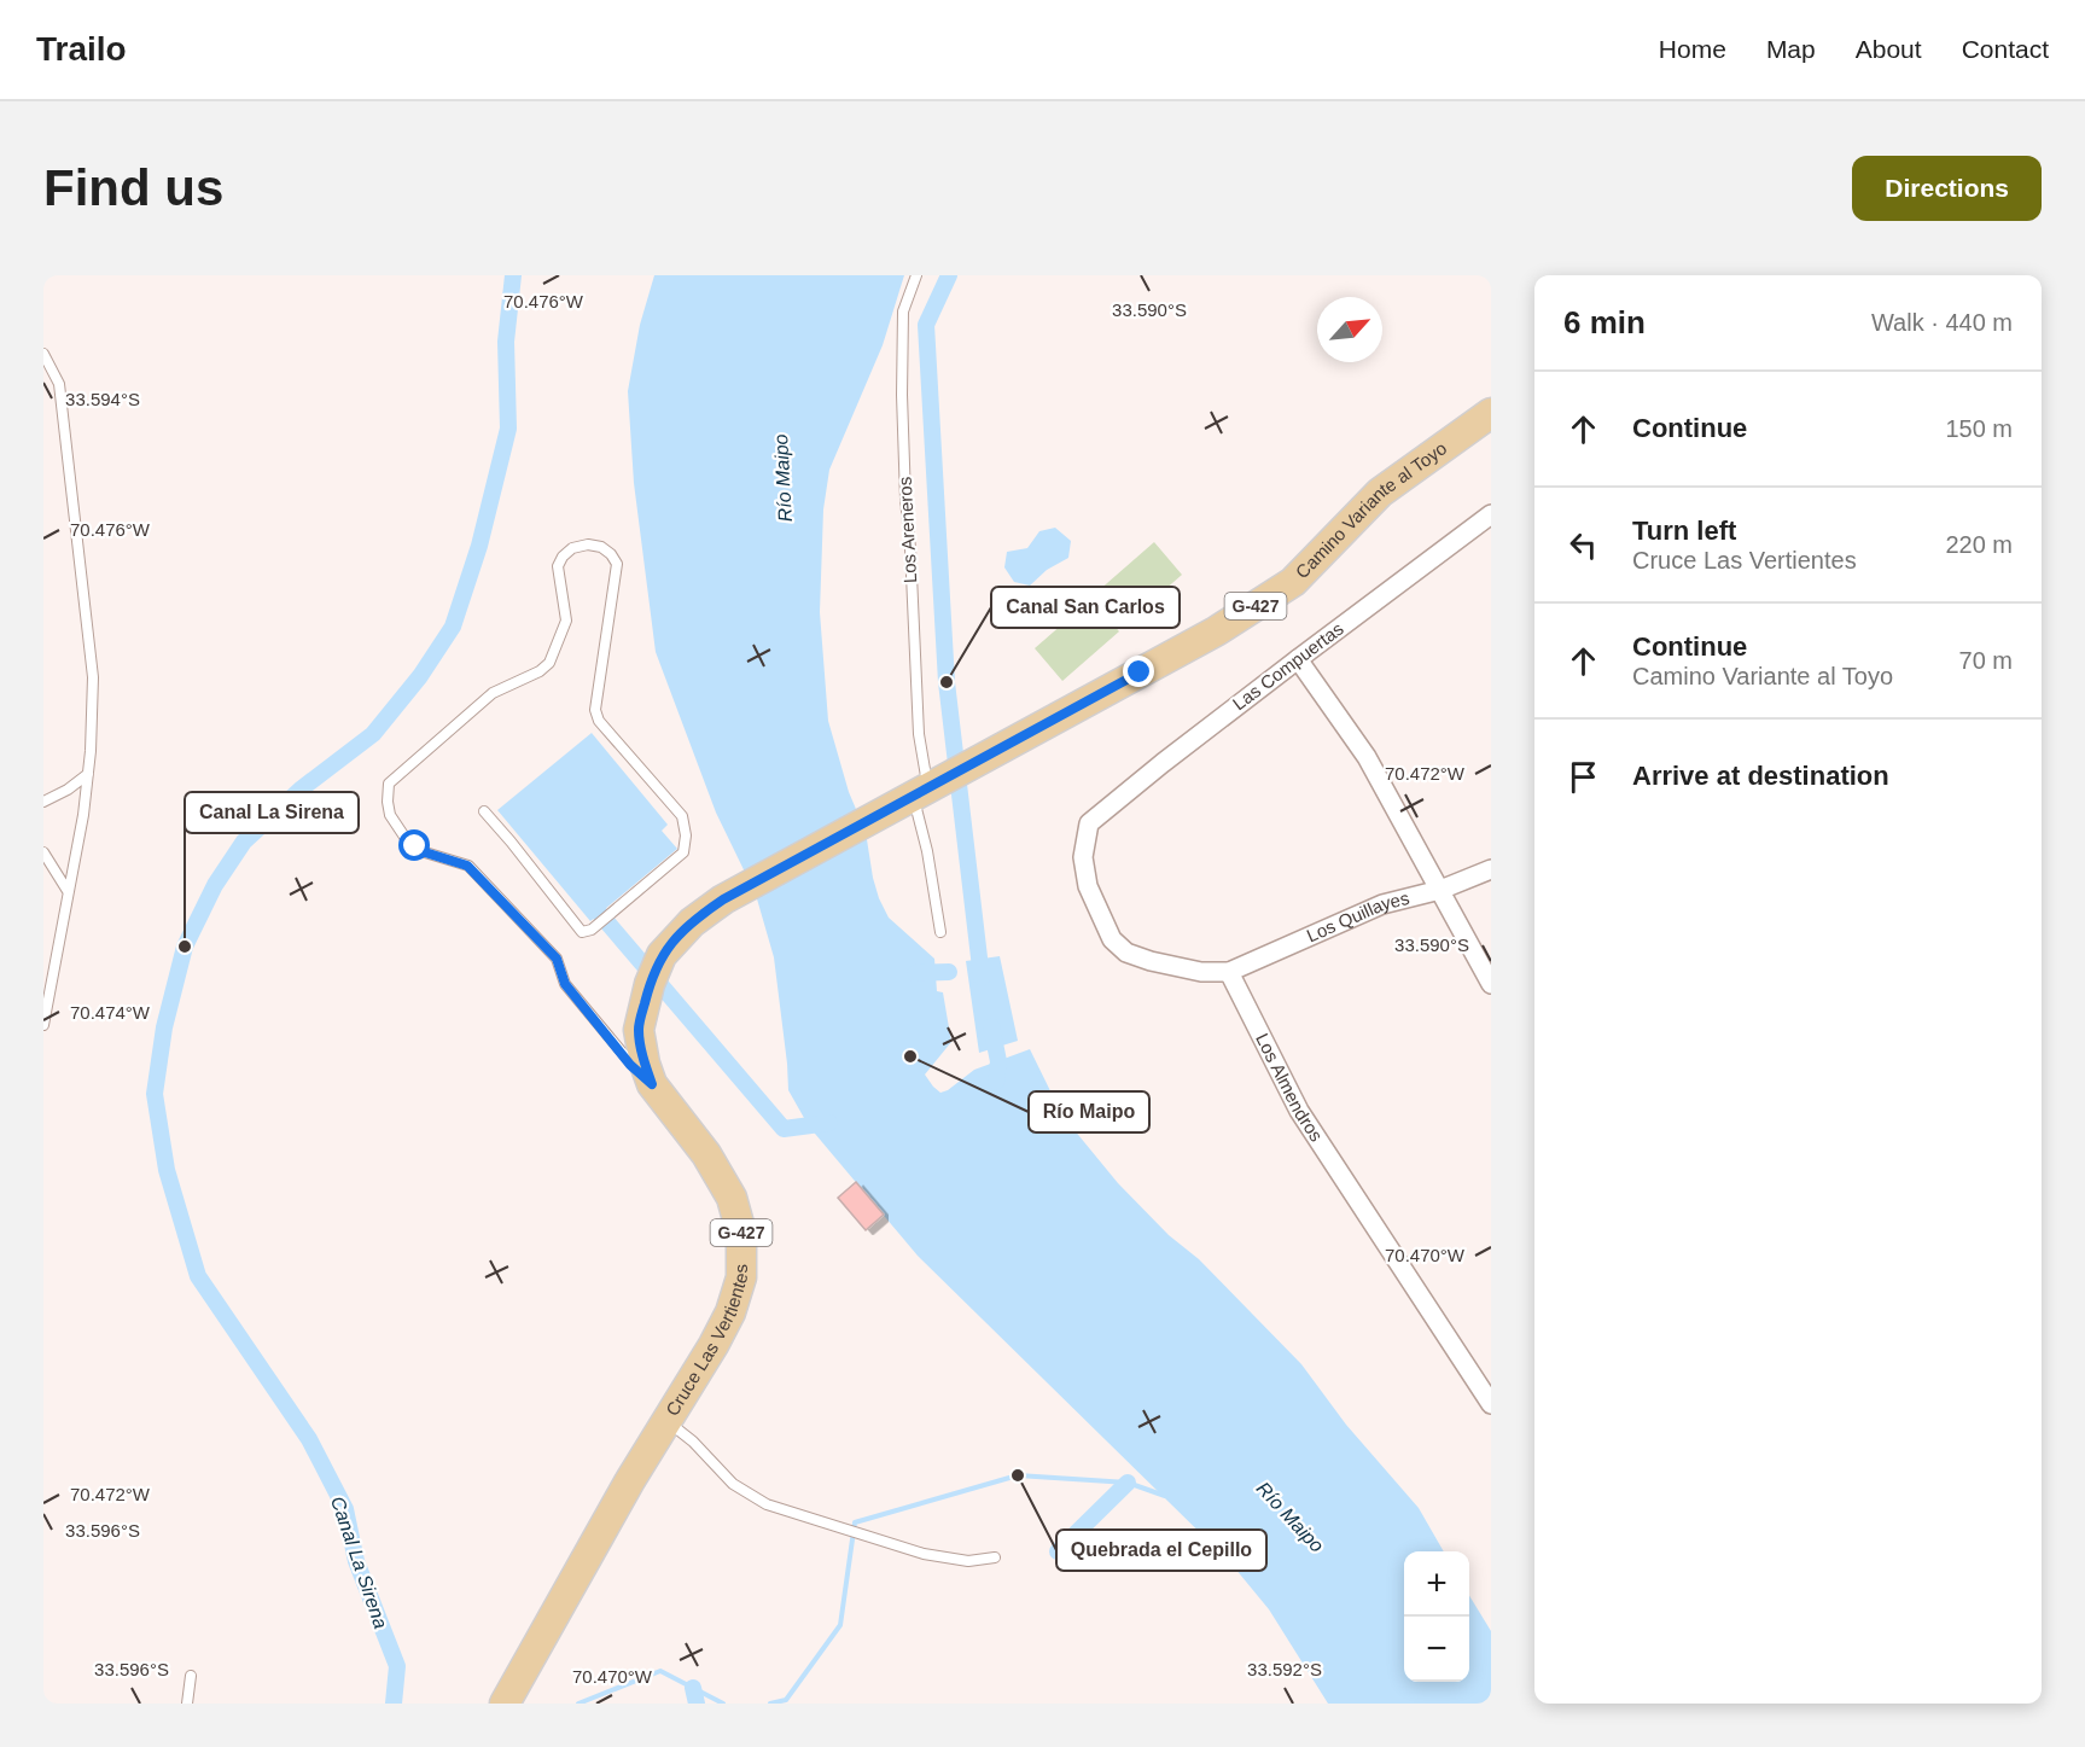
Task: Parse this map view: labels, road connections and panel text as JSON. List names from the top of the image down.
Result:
{
  "streets": {
    "main road": ["Camino Variante al Toyo", "G-427", "Cruce Las Vertientes"],
    "street": ["Las Compuertas", "Los Quillayes", "Los Almendros"],
    "lane": ["Los Areneros"]
  },
  "crossings": [
    ["Camino Variante al Toyo", "Cruce Las Vertientes"],
    ["Los Areneros", "Cruce Las Vertientes"],
    ["Las Compuertas", "Los Quillayes"],
    ["Las Compuertas", "Los Almendros"],
    ["Los Quillayes", "Los Almendros"]
  ],
  "water": ["Río Maipo", "Canal La Sirena"],
  "places": [
    "Canal San Carlos",
    "Canal La Sirena",
    "Río Maipo",
    "Quebrada el Cepillo"
  ],
  "north": "top right",
  "page": {
    "header": "Trailo",
    "nav": [
      "Home",
      "Map",
      "About",
      "Contact"
    ],
    "buttons": "Directions",
    "title": "Find us",
    "heading": ["6 min", "Walk · 440 m"],
    "list": [
      ["Continue", "150 m"],
      ["Turn left", "Cruce Las Vertientes", "220 m"],
      ["Continue", "Camino Variante al Toyo", "70 m"],
      "Arrive at destination"
    ],
    "map_buttons": ["+", "−"]
  },
  "coordinates": [
    "70.476°W",
    "33.590°S",
    "33.594°S",
    "70.472°W",
    "70.474°W",
    "70.470°W",
    "33.596°S",
    "33.592°S"
  ]
}
